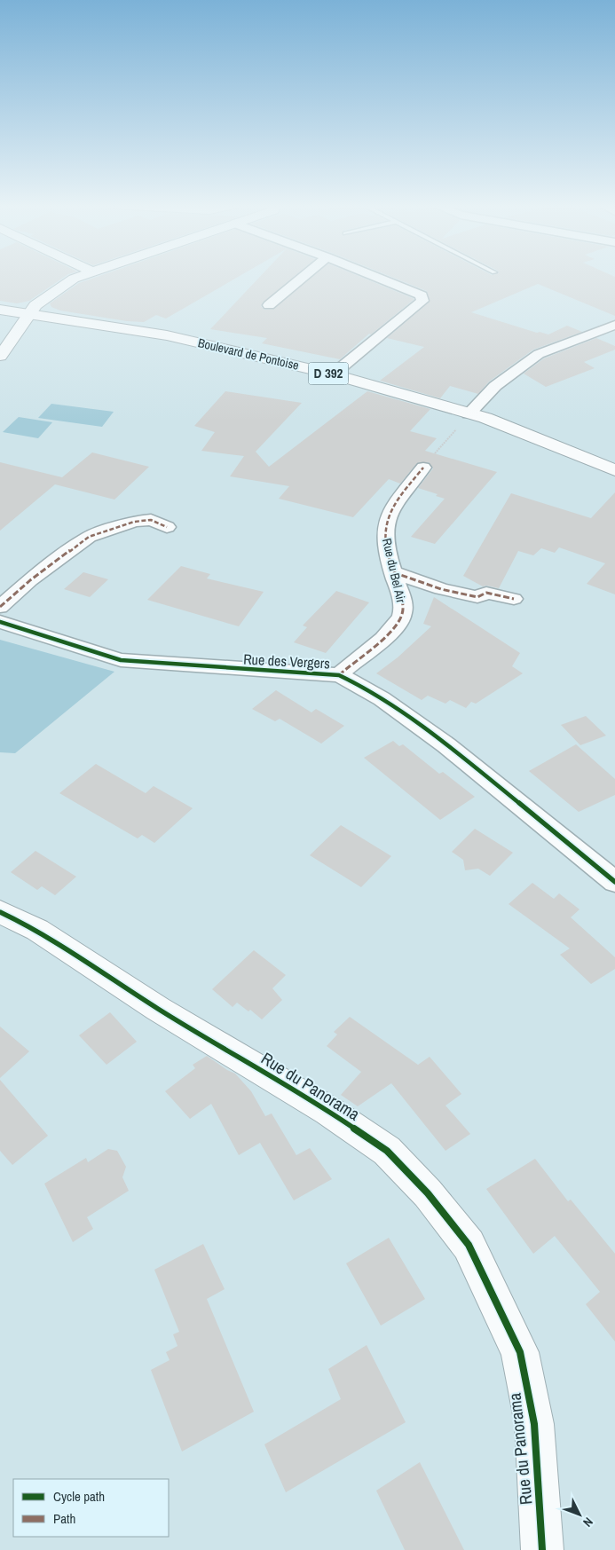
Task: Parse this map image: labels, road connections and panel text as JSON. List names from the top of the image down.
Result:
{
  "streets": {
    "street": [
      "Boulevard de Pontoise",
      "D 392",
      "Rue du Bel Air",
      "Rue des Vergers",
      "Rue du Panorama"
    ]
  },
  "crossings": [
    ["Rue du Bel Air", "Rue des Vergers"]
  ],
  "legend": ["Cycle path", "Path"],
  "north": "bottom right"
}
